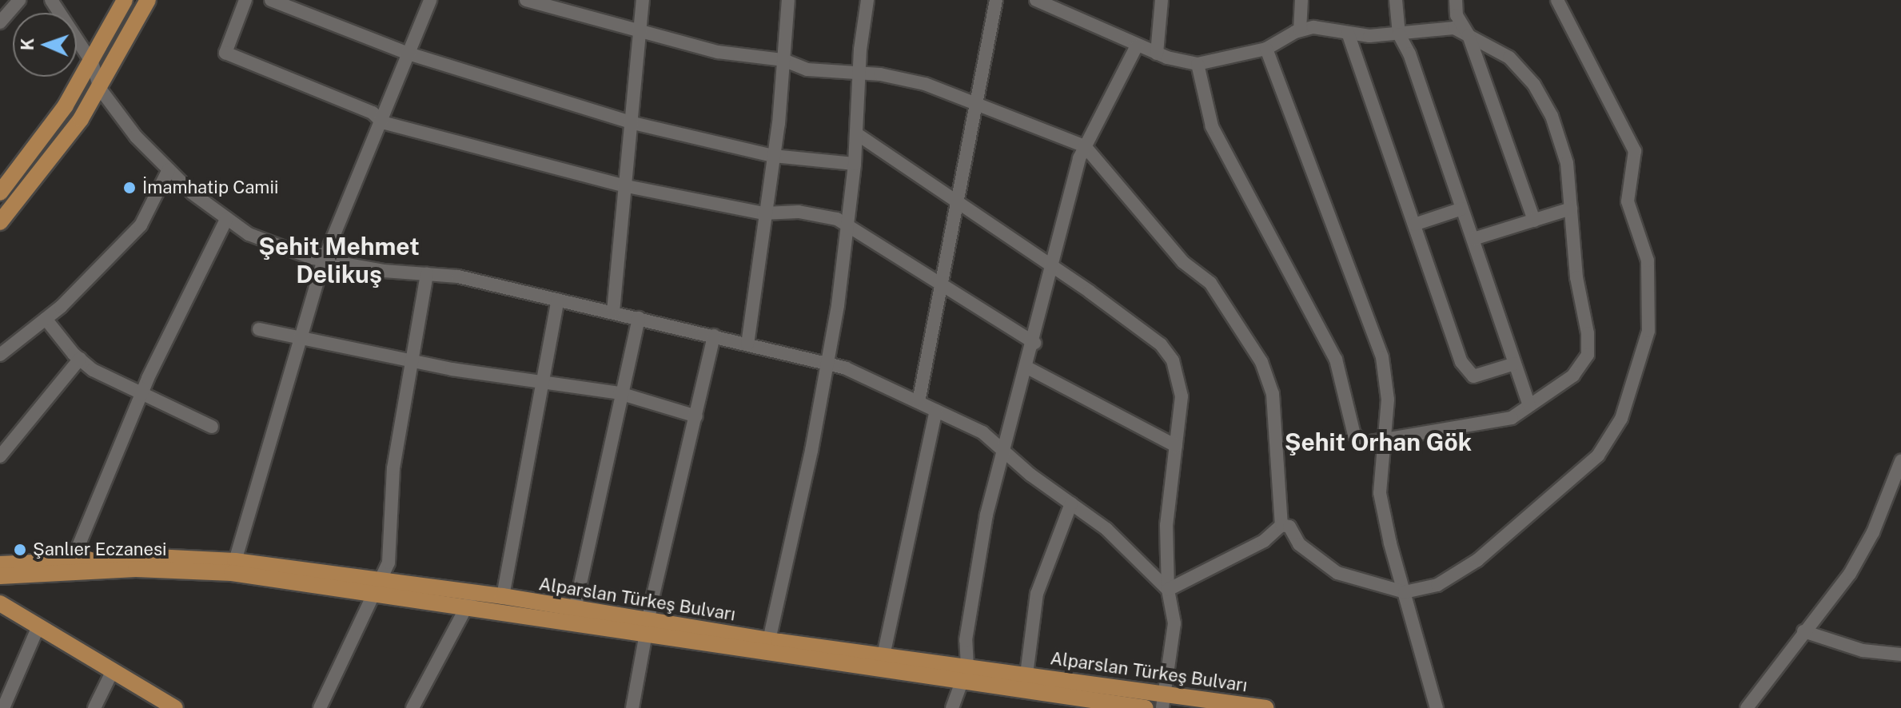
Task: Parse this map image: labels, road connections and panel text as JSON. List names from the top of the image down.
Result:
{
  "streets": {
    "main road": ["Alparslan Türkeş Bulvarı"]
  },
  "districts": ["Şehit Mehmet Delikuş", "Şehit Orhan Gök"],
  "places": ["İmamhatip Camii", "Şanlıer Eczanesi"],
  "north": "left"
}
